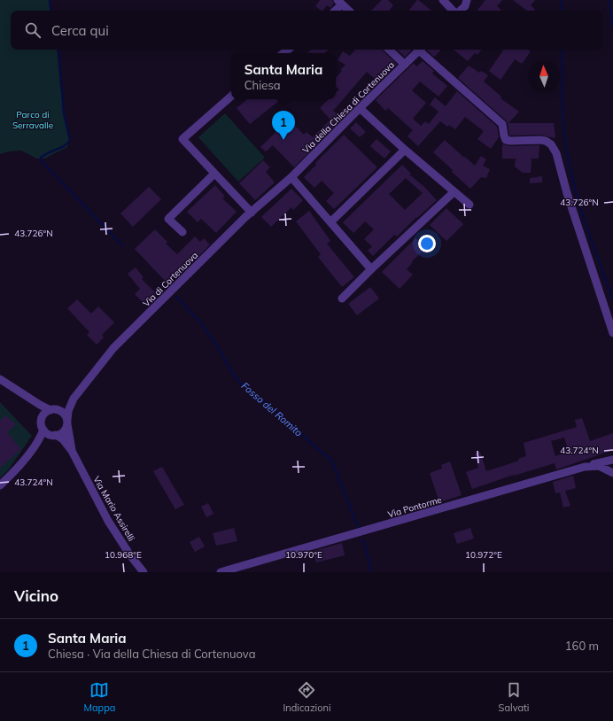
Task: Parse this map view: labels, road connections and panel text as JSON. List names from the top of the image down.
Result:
{
  "streets": {
    "street": [
      "Via della Chiesa di Cortenuova",
      "Via di Cortenuova",
      "Via Pontorme",
      "Via Mario Assirelli"
    ]
  },
  "crossings": [
    ["Via della Chiesa di Cortenuova", "Via di Cortenuova"]
  ],
  "water": ["Fosso del Romito"],
  "parks": ["Parco di Serravalle"],
  "north": "top",
  "page": {
    "search": "Cerca qui",
    "popup": ["Santa Maria", "Chiesa"],
    "pins": "1",
    "heading": "Vicino",
    "list": [
      {
        "mark": "1",
        "name": "Santa Maria",
        "note": "Chiesa · Via della Chiesa di Cortenuova",
        "value": "160 m"
      }
    ],
    "nav": ["Mappa", "Indicazioni", "Salvati"]
  },
  "coordinates": [
    "43.726°N",
    "43.724°N",
    "10.968°E",
    "10.970°E",
    "10.972°E"
  ]
}
